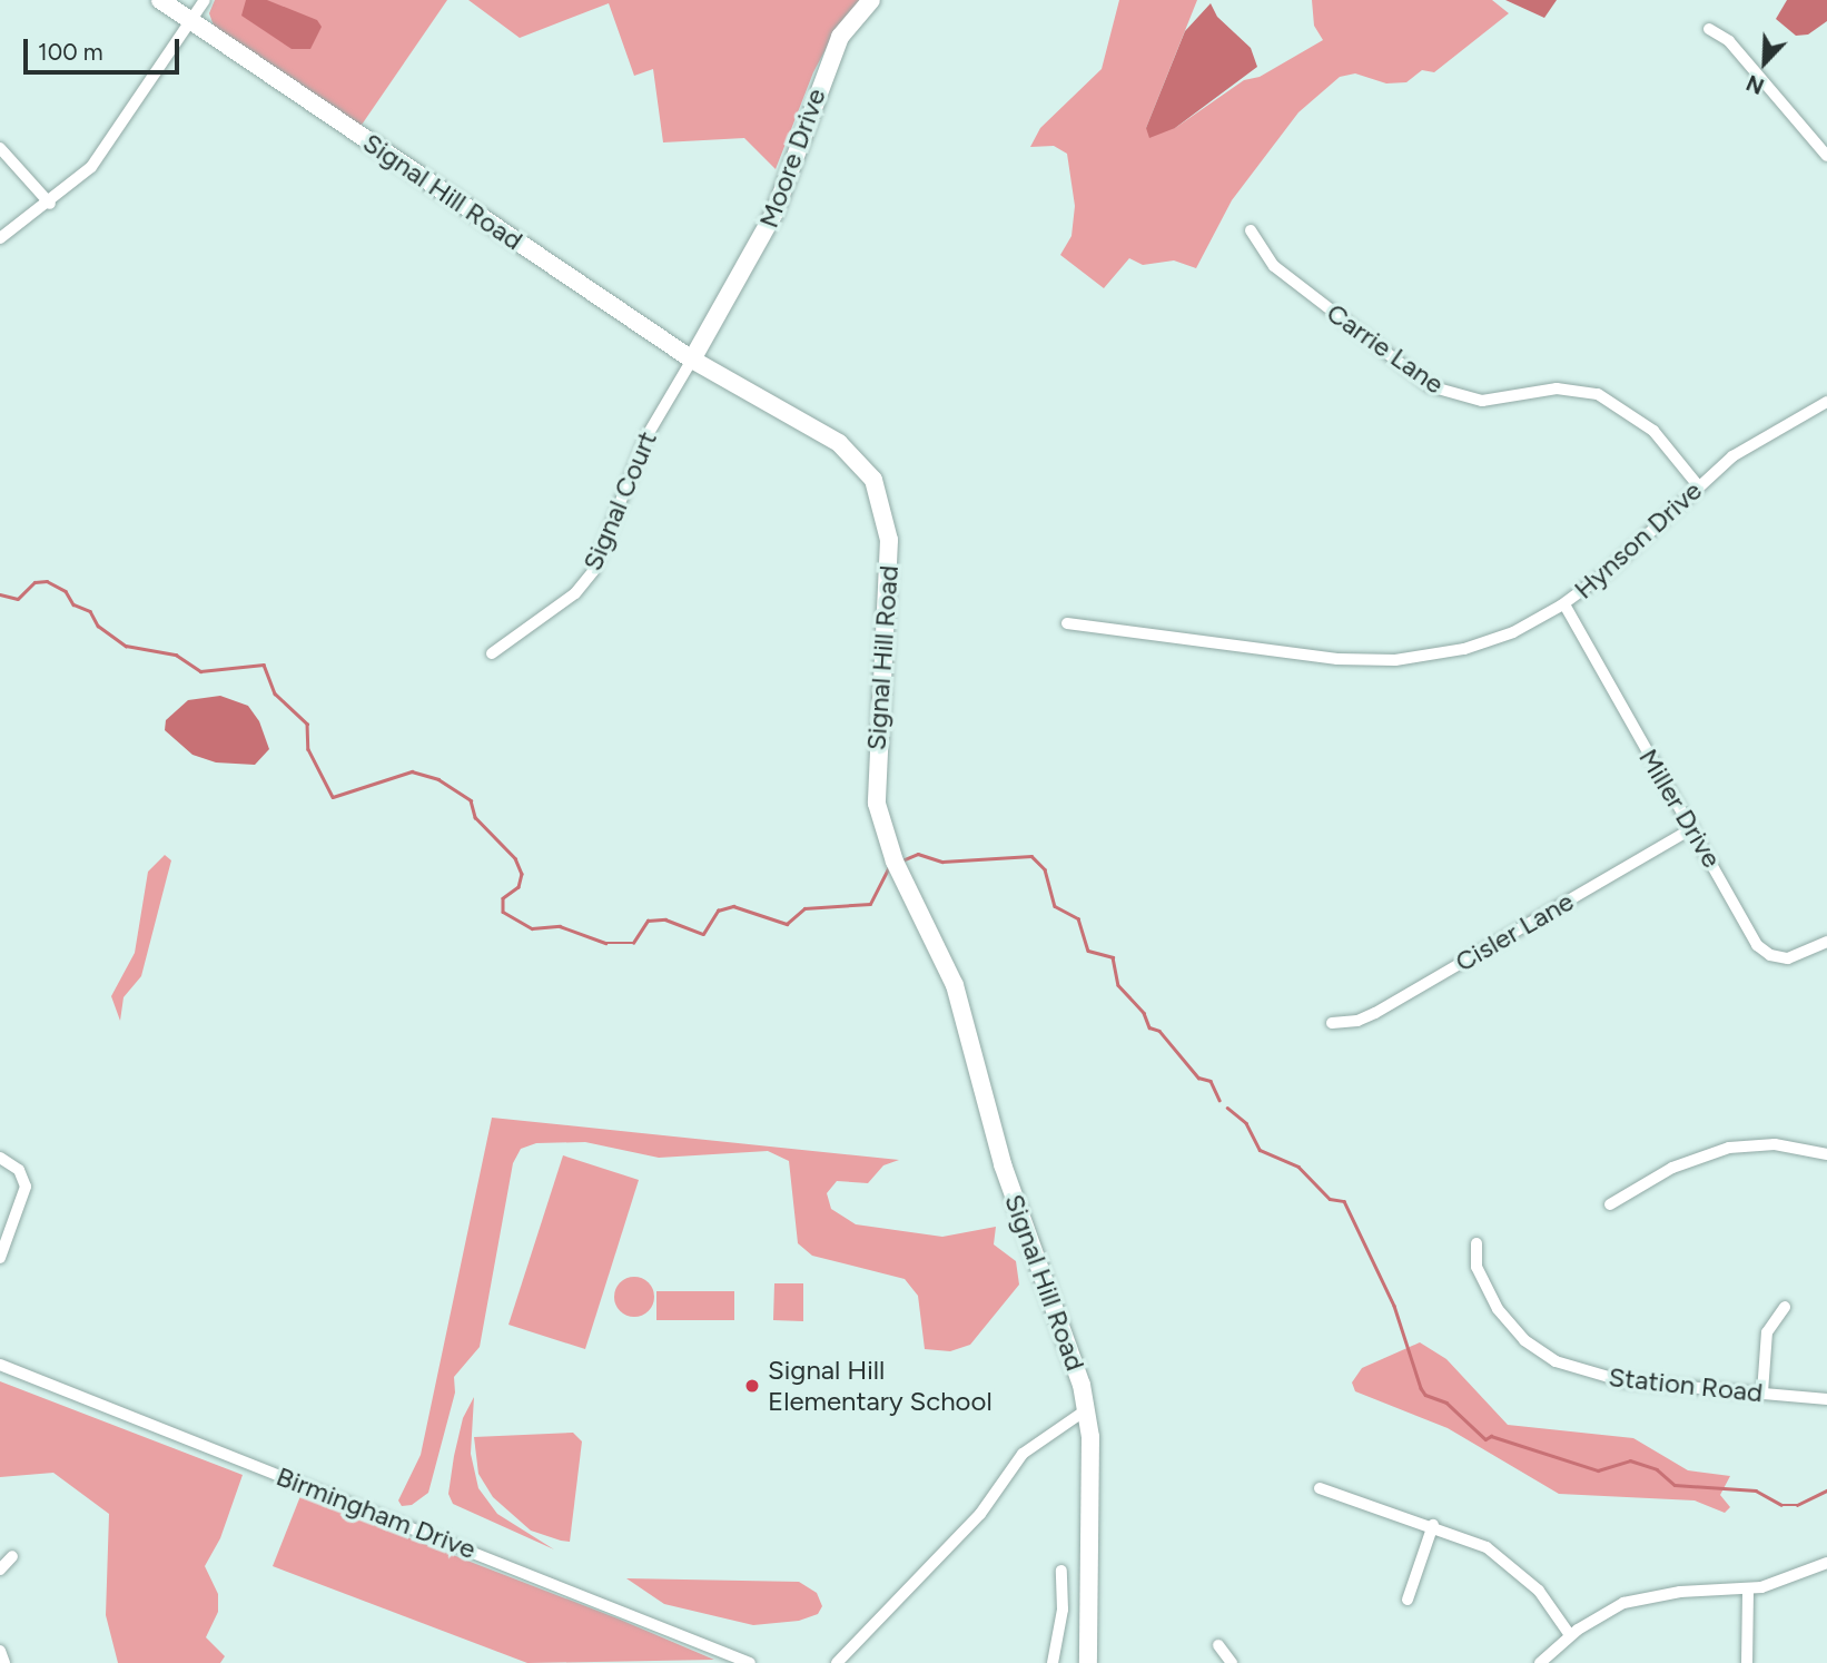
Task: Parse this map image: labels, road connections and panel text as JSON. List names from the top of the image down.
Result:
{
  "streets": {
    "main road": ["Moore Drive", "Signal Hill Road"],
    "street": [
      "Carrie Lane",
      "Signal Court",
      "Hynson Drive",
      "Miller Drive",
      "Cisler Lane",
      "Station Road",
      "Birmingham Drive"
    ]
  },
  "crossings": [
    ["Moore Drive", "Signal Hill Road"],
    ["Moore Drive", "Signal Court"],
    ["Signal Hill Road", "Signal Court"],
    ["Carrie Lane", "Hynson Drive"],
    ["Hynson Drive", "Miller Drive"],
    ["Miller Drive", "Cisler Lane"]
  ],
  "places": ["Signal Hill Elementary School"],
  "scale_bar": "100 m",
  "north": "bottom left"
}
